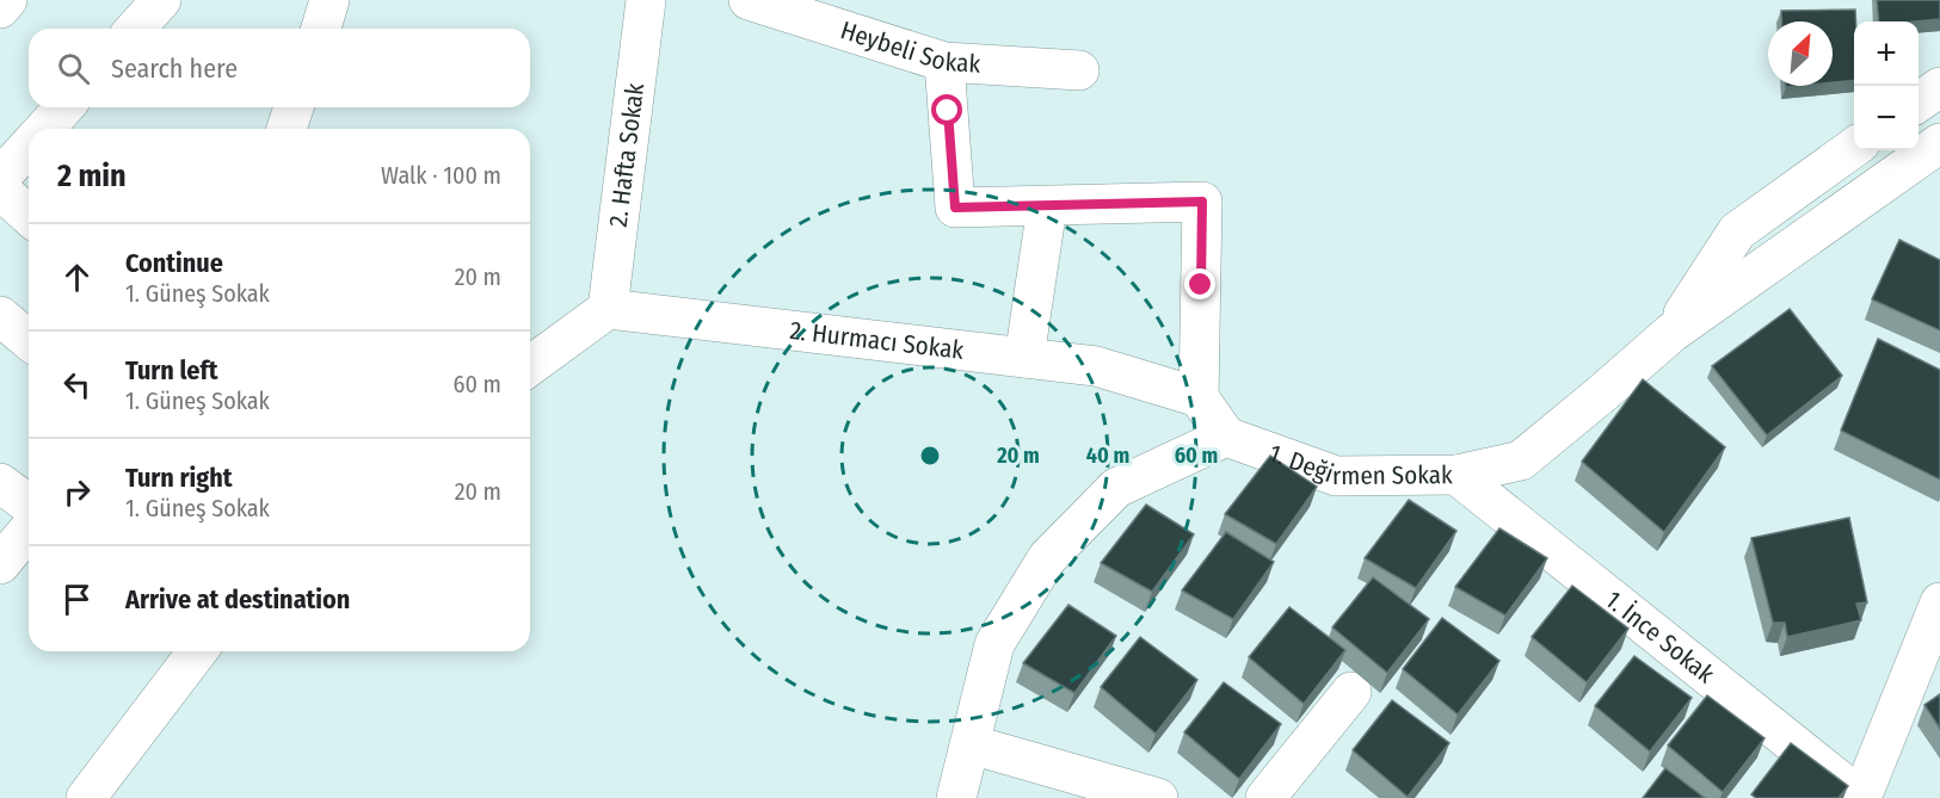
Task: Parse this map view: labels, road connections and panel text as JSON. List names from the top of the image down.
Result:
{
  "streets": {
    "street": [
      "Heybeli Sokak",
      "2. Hafta Sokak",
      "2. Hurmacı Sokak",
      "1. Değirmen Sokak",
      "1. İnce Sokak"
    ]
  },
  "crossings": [
    ["2. Hafta Sokak", "2. Hurmacı Sokak"],
    ["1. Değirmen Sokak", "1. İnce Sokak"]
  ],
  "north": "top right",
  "page": {
    "map_buttons": ["+", "−"],
    "search": "Search here",
    "heading": ["2 min", "Walk · 100 m"],
    "list": [
      ["Continue", "1. Güneş Sokak", "20 m"],
      ["Turn left", "1. Güneş Sokak", "60 m"],
      ["Turn right", "1. Güneş Sokak", "20 m"],
      "Arrive at destination"
    ]
  },
  "rings": ["20 m", "40 m", "60 m"]
}
